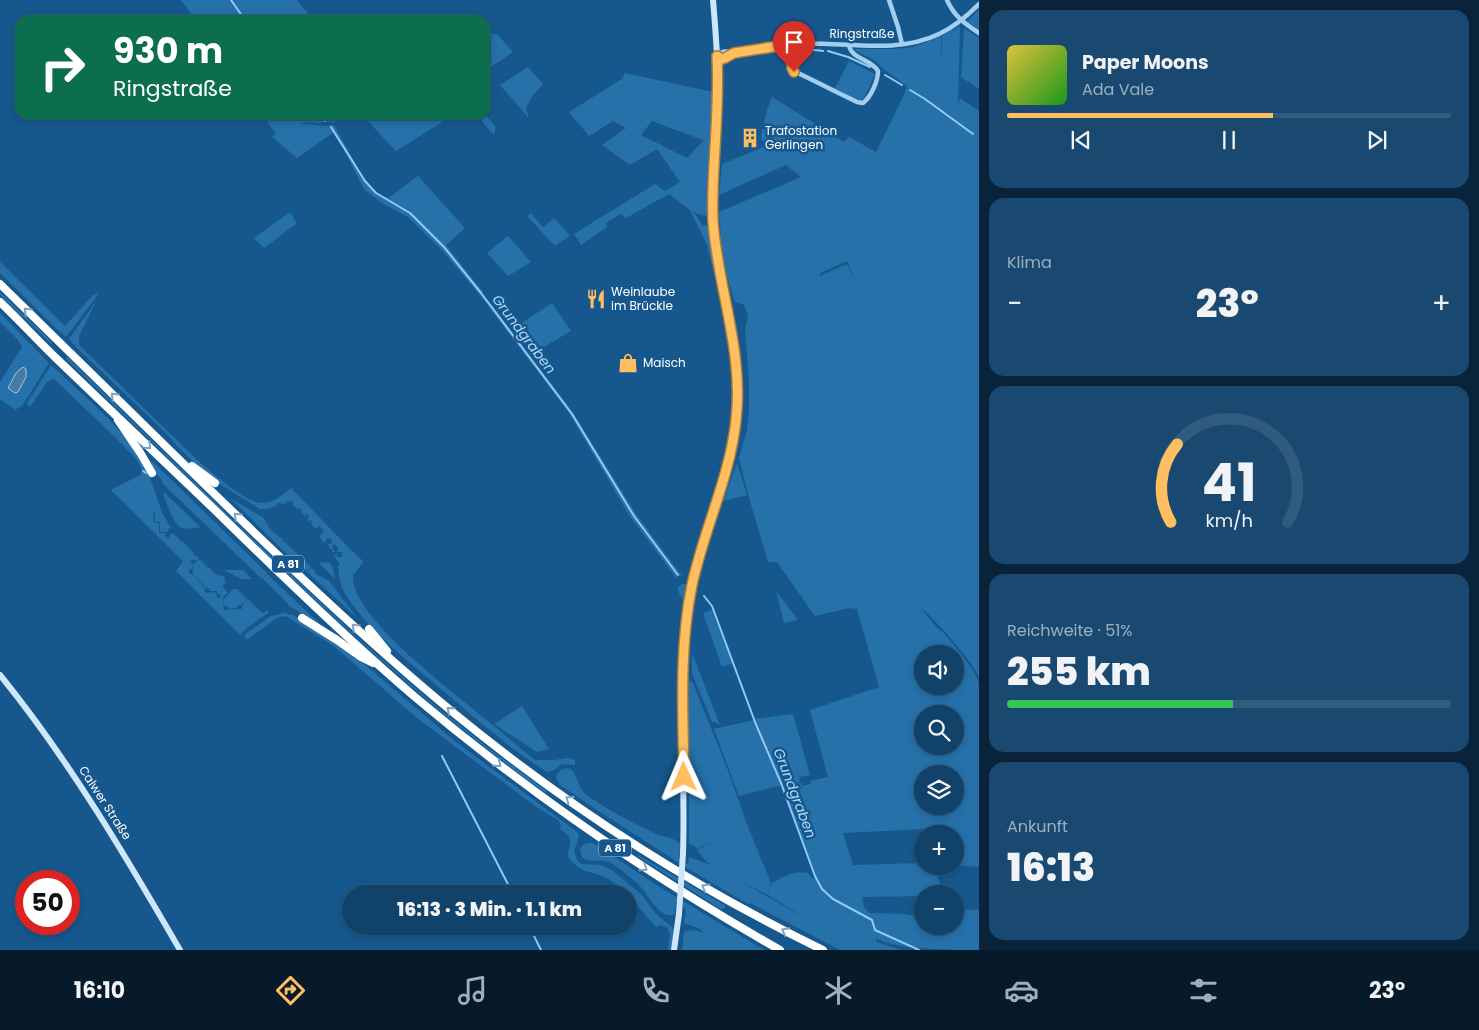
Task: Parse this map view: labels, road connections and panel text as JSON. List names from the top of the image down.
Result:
{
  "streets": {
    "highway": ["A 81"],
    "main road": ["Calwer Straße"],
    "street": ["Ringstraße"]
  },
  "water": ["Grundgraben"],
  "places": {
    "building": ["Trafostation Gerlingen"],
    "restaurant": ["Weinlaube im Brückle"],
    "shop": ["Maisch"]
  },
  "page": {
    "turn": ["930 m", "Ringstraße"],
    "song": ["Paper Moons", "Ada Vale"],
    "tile": [
      "Klima",
      ["Reichweite · 51%", "255 km"],
      ["Ankunft", "16:13"]
    ],
    "heat": ["−", "23°", "+"],
    "map_buttons": ["+", "−"],
    "limit": "50",
    "trip": "16:13 · 3 Min. · 1.1 km",
    "tabs": ["16:10", "23°"],
    "gauge": ["41", "km/h"]
  }
}
